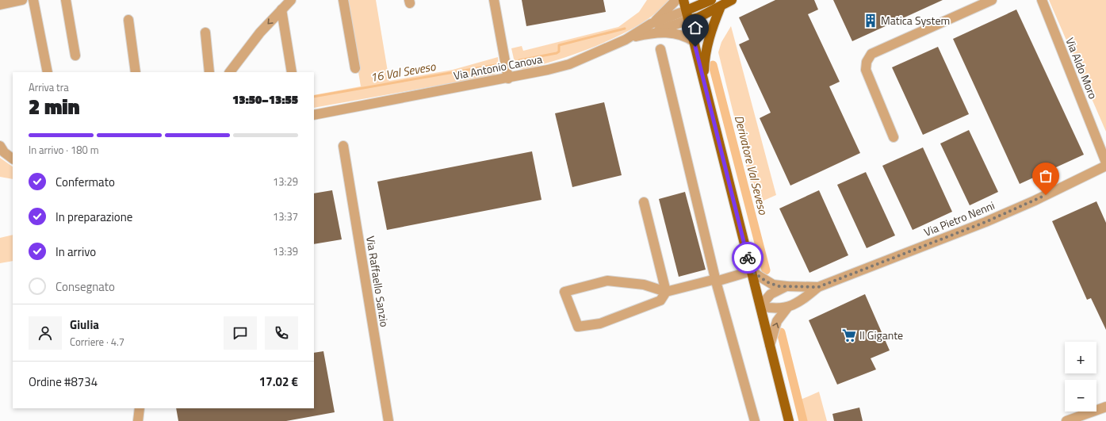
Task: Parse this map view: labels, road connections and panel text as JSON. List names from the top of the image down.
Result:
{
  "streets": {
    "street": [
      "Via Antonio Canova",
      "Via Aldo Moro",
      "Via Pietro Nenni",
      "Via Raffaello Sanzio"
    ]
  },
  "water": ["16 Val Seveso", "Derivatore Val Seveso"],
  "places": {
    "building": ["Matica System"],
    "supermarket": ["Il Gigante"]
  },
  "page": {
    "heading": ["2 min", "Arriva tra", "13:50–13:55"],
    "panel": [
      "Giulia",
      "Corriere · 4.7",
      "Ordine #8734",
      "17.02 €"
    ],
    "bar": "In arrivo · 180 m",
    "list": [
      ["Confermato", "13:29"],
      ["In preparazione", "13:37"],
      ["In arrivo", "13:39"],
      "Consegnato"
    ],
    "map_buttons": ["+", "−"]
  }
}
